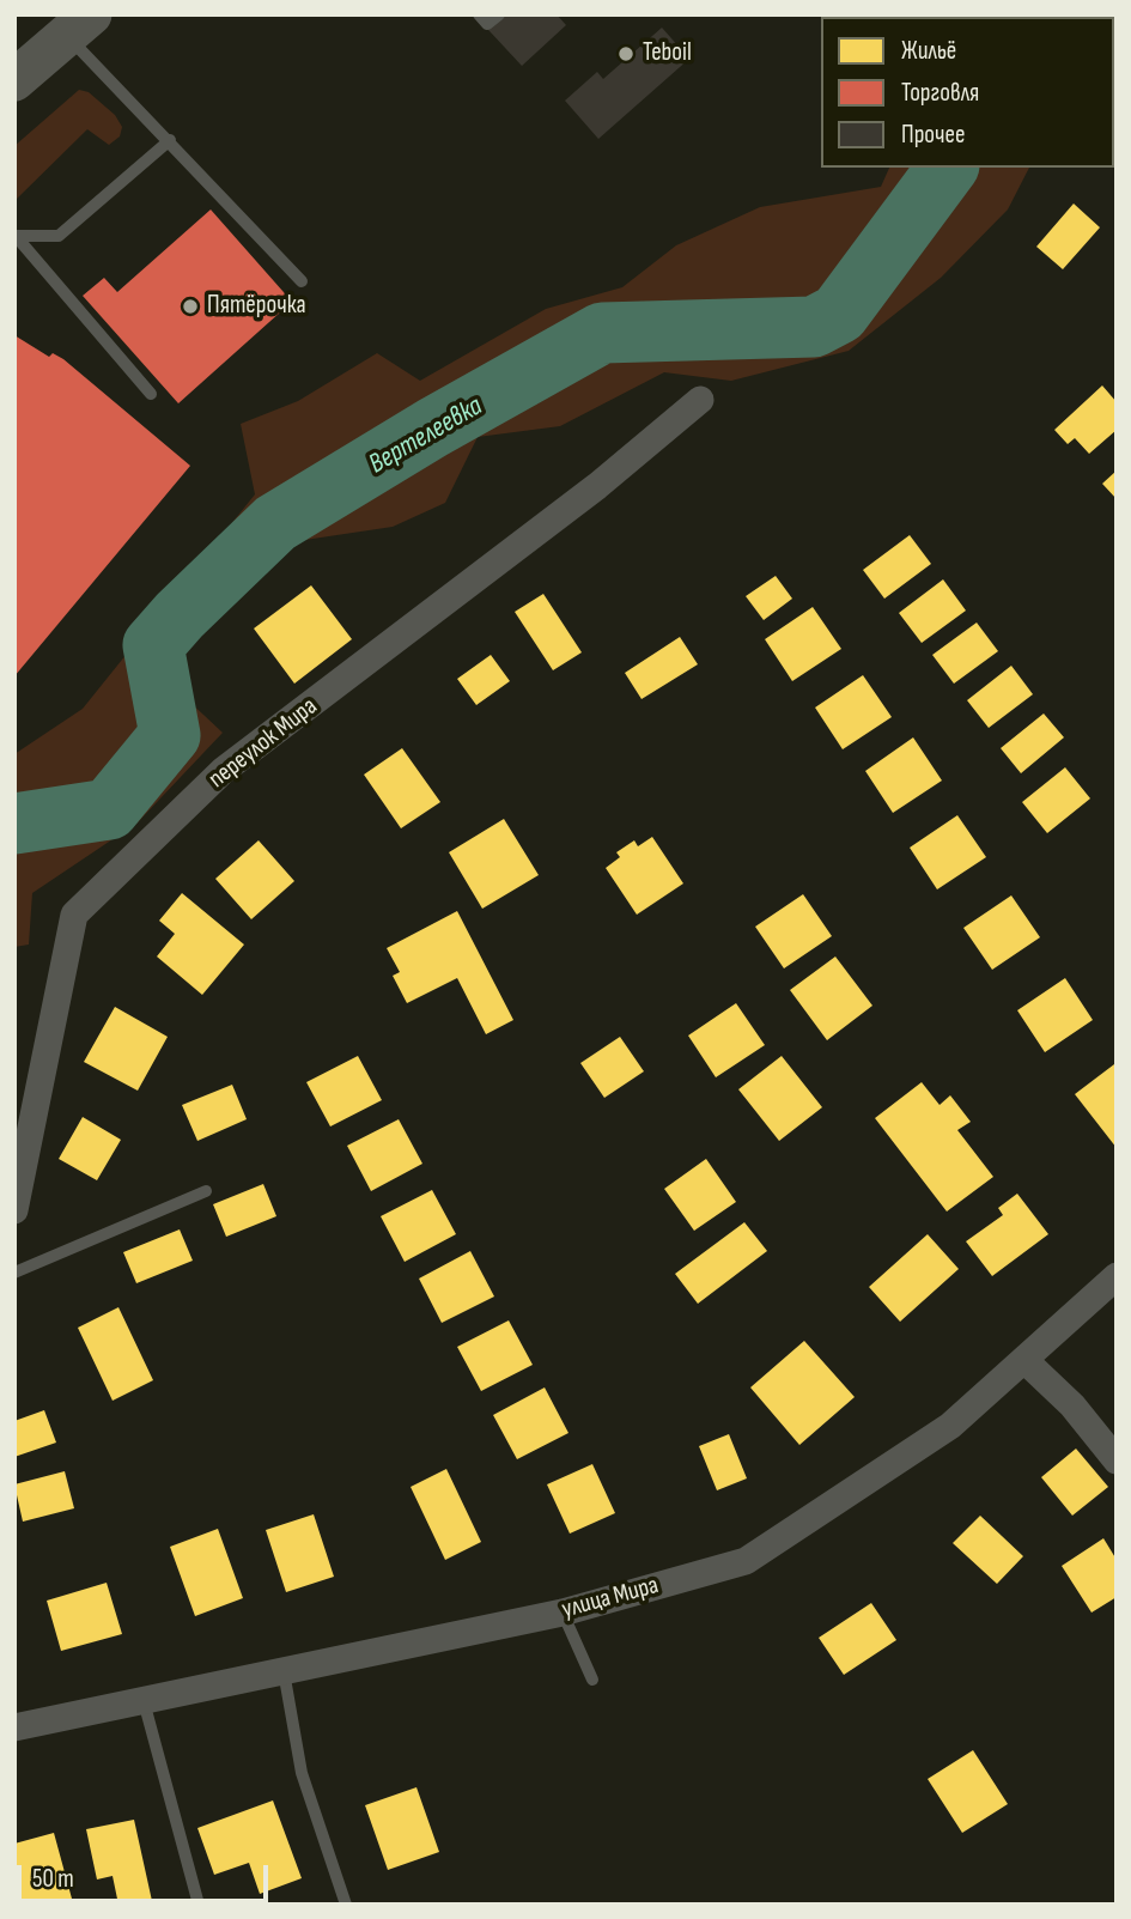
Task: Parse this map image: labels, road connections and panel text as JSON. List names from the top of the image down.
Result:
{
  "streets": {
    "street": ["переулок Мира", "улица Мира"]
  },
  "water": ["Вертелеевка"],
  "places": ["Teboil", "Пятёрочка"],
  "legend": ["Жильё", "Торговля", "Прочее"],
  "scale_bar": "50 m"
}
